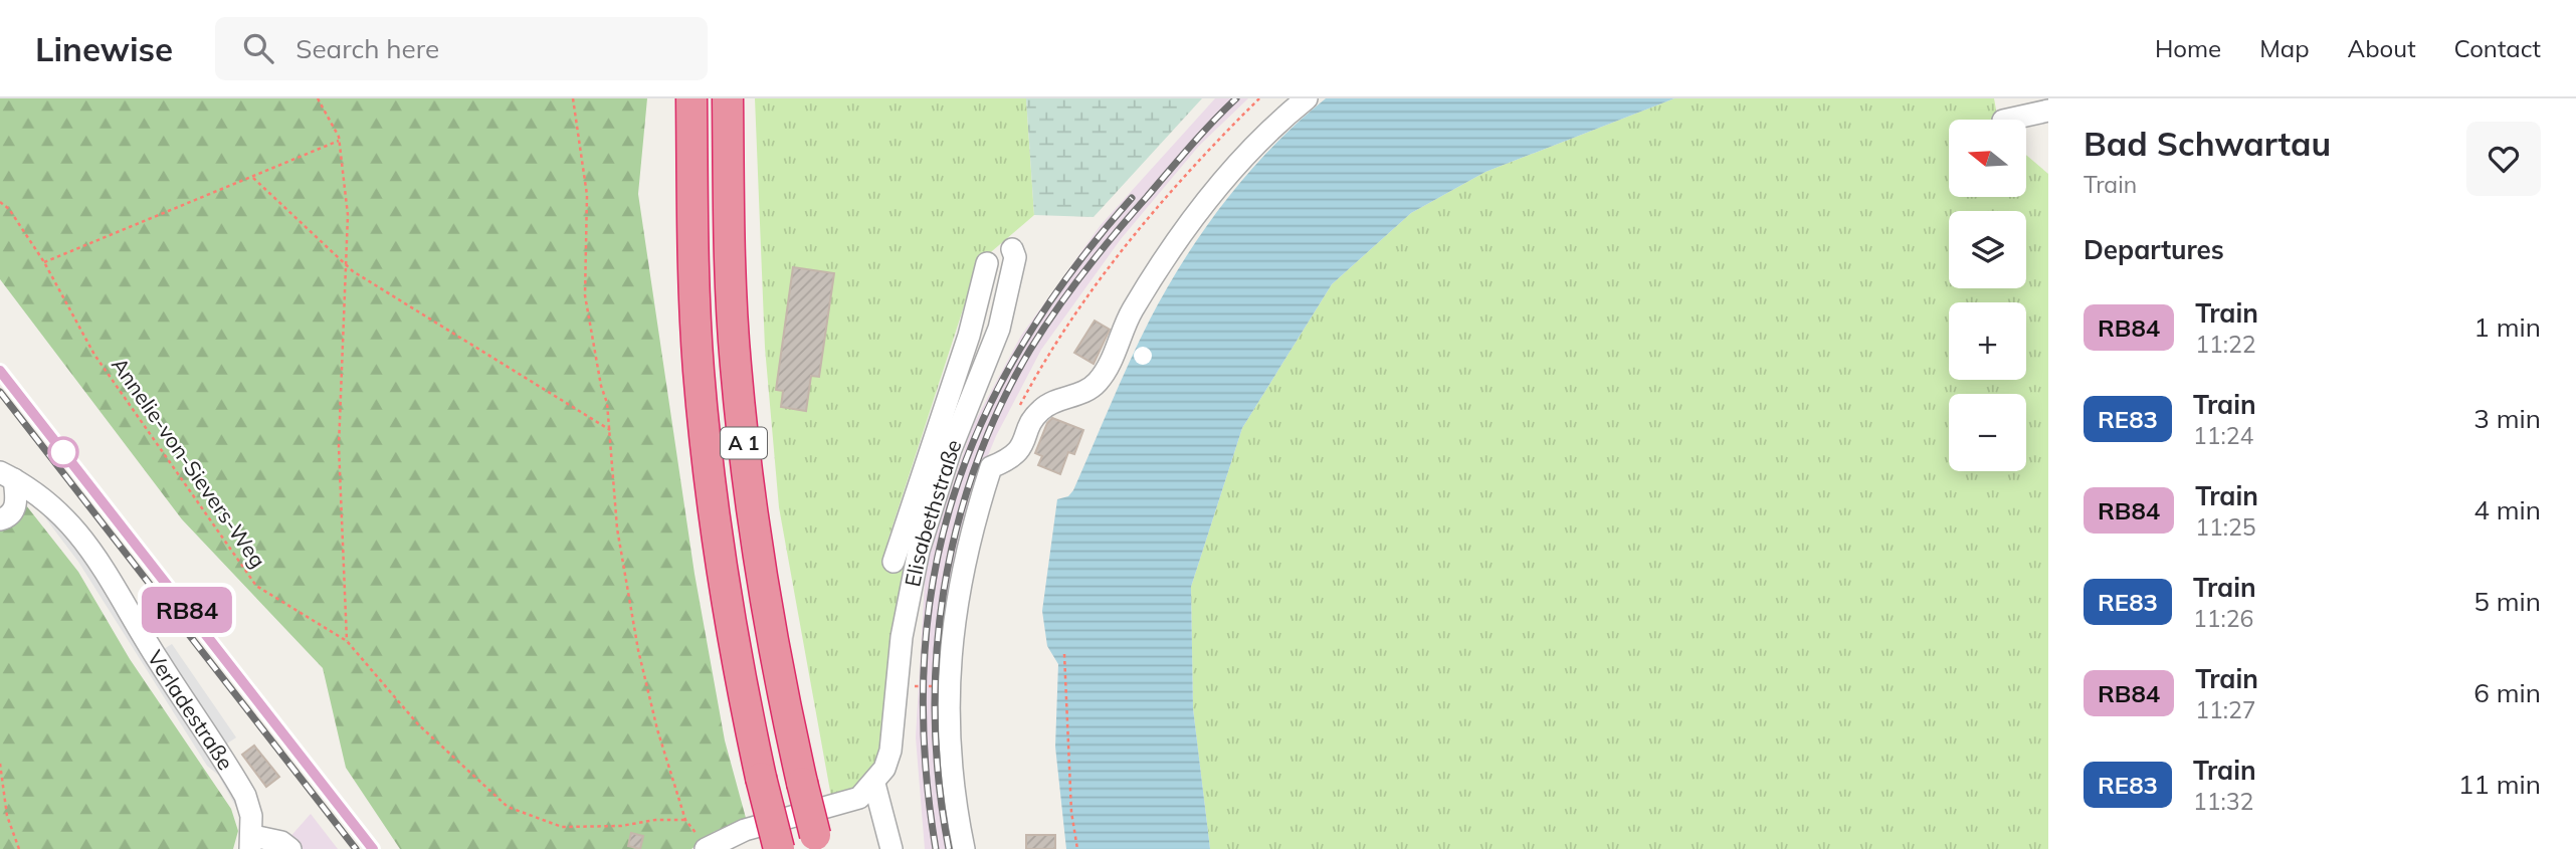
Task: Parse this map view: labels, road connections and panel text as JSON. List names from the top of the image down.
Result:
{
  "streets": {
    "highway": ["A 1"],
    "street": ["Elisabethstraße", "Verladestraße"],
    "path": ["Annelie-von-Sievers-Weg"]
  },
  "north": "left",
  "page": {
    "header": "Linewise",
    "search": "Search here",
    "nav": [
      "Home",
      "Map",
      "About",
      "Contact"
    ],
    "on_map": "RB84",
    "heading": [
      ["Bad Schwartau", "Train"],
      "Departures"
    ],
    "map_buttons": ["+", "−"],
    "list": [
      {
        "mark": "RB84",
        "name": "Train",
        "note": "11:22",
        "value": "1 min"
      },
      {
        "mark": "RE83",
        "name": "Train",
        "note": "11:24",
        "value": "3 min"
      },
      {
        "mark": "RB84",
        "name": "Train",
        "note": "11:25",
        "value": "4 min"
      },
      {
        "mark": "RE83",
        "name": "Train",
        "note": "11:26",
        "value": "5 min"
      },
      {
        "mark": "RB84",
        "name": "Train",
        "note": "11:27",
        "value": "6 min"
      },
      {
        "mark": "RE83",
        "name": "Train",
        "note": "11:32",
        "value": "11 min"
      }
    ]
  }
}
